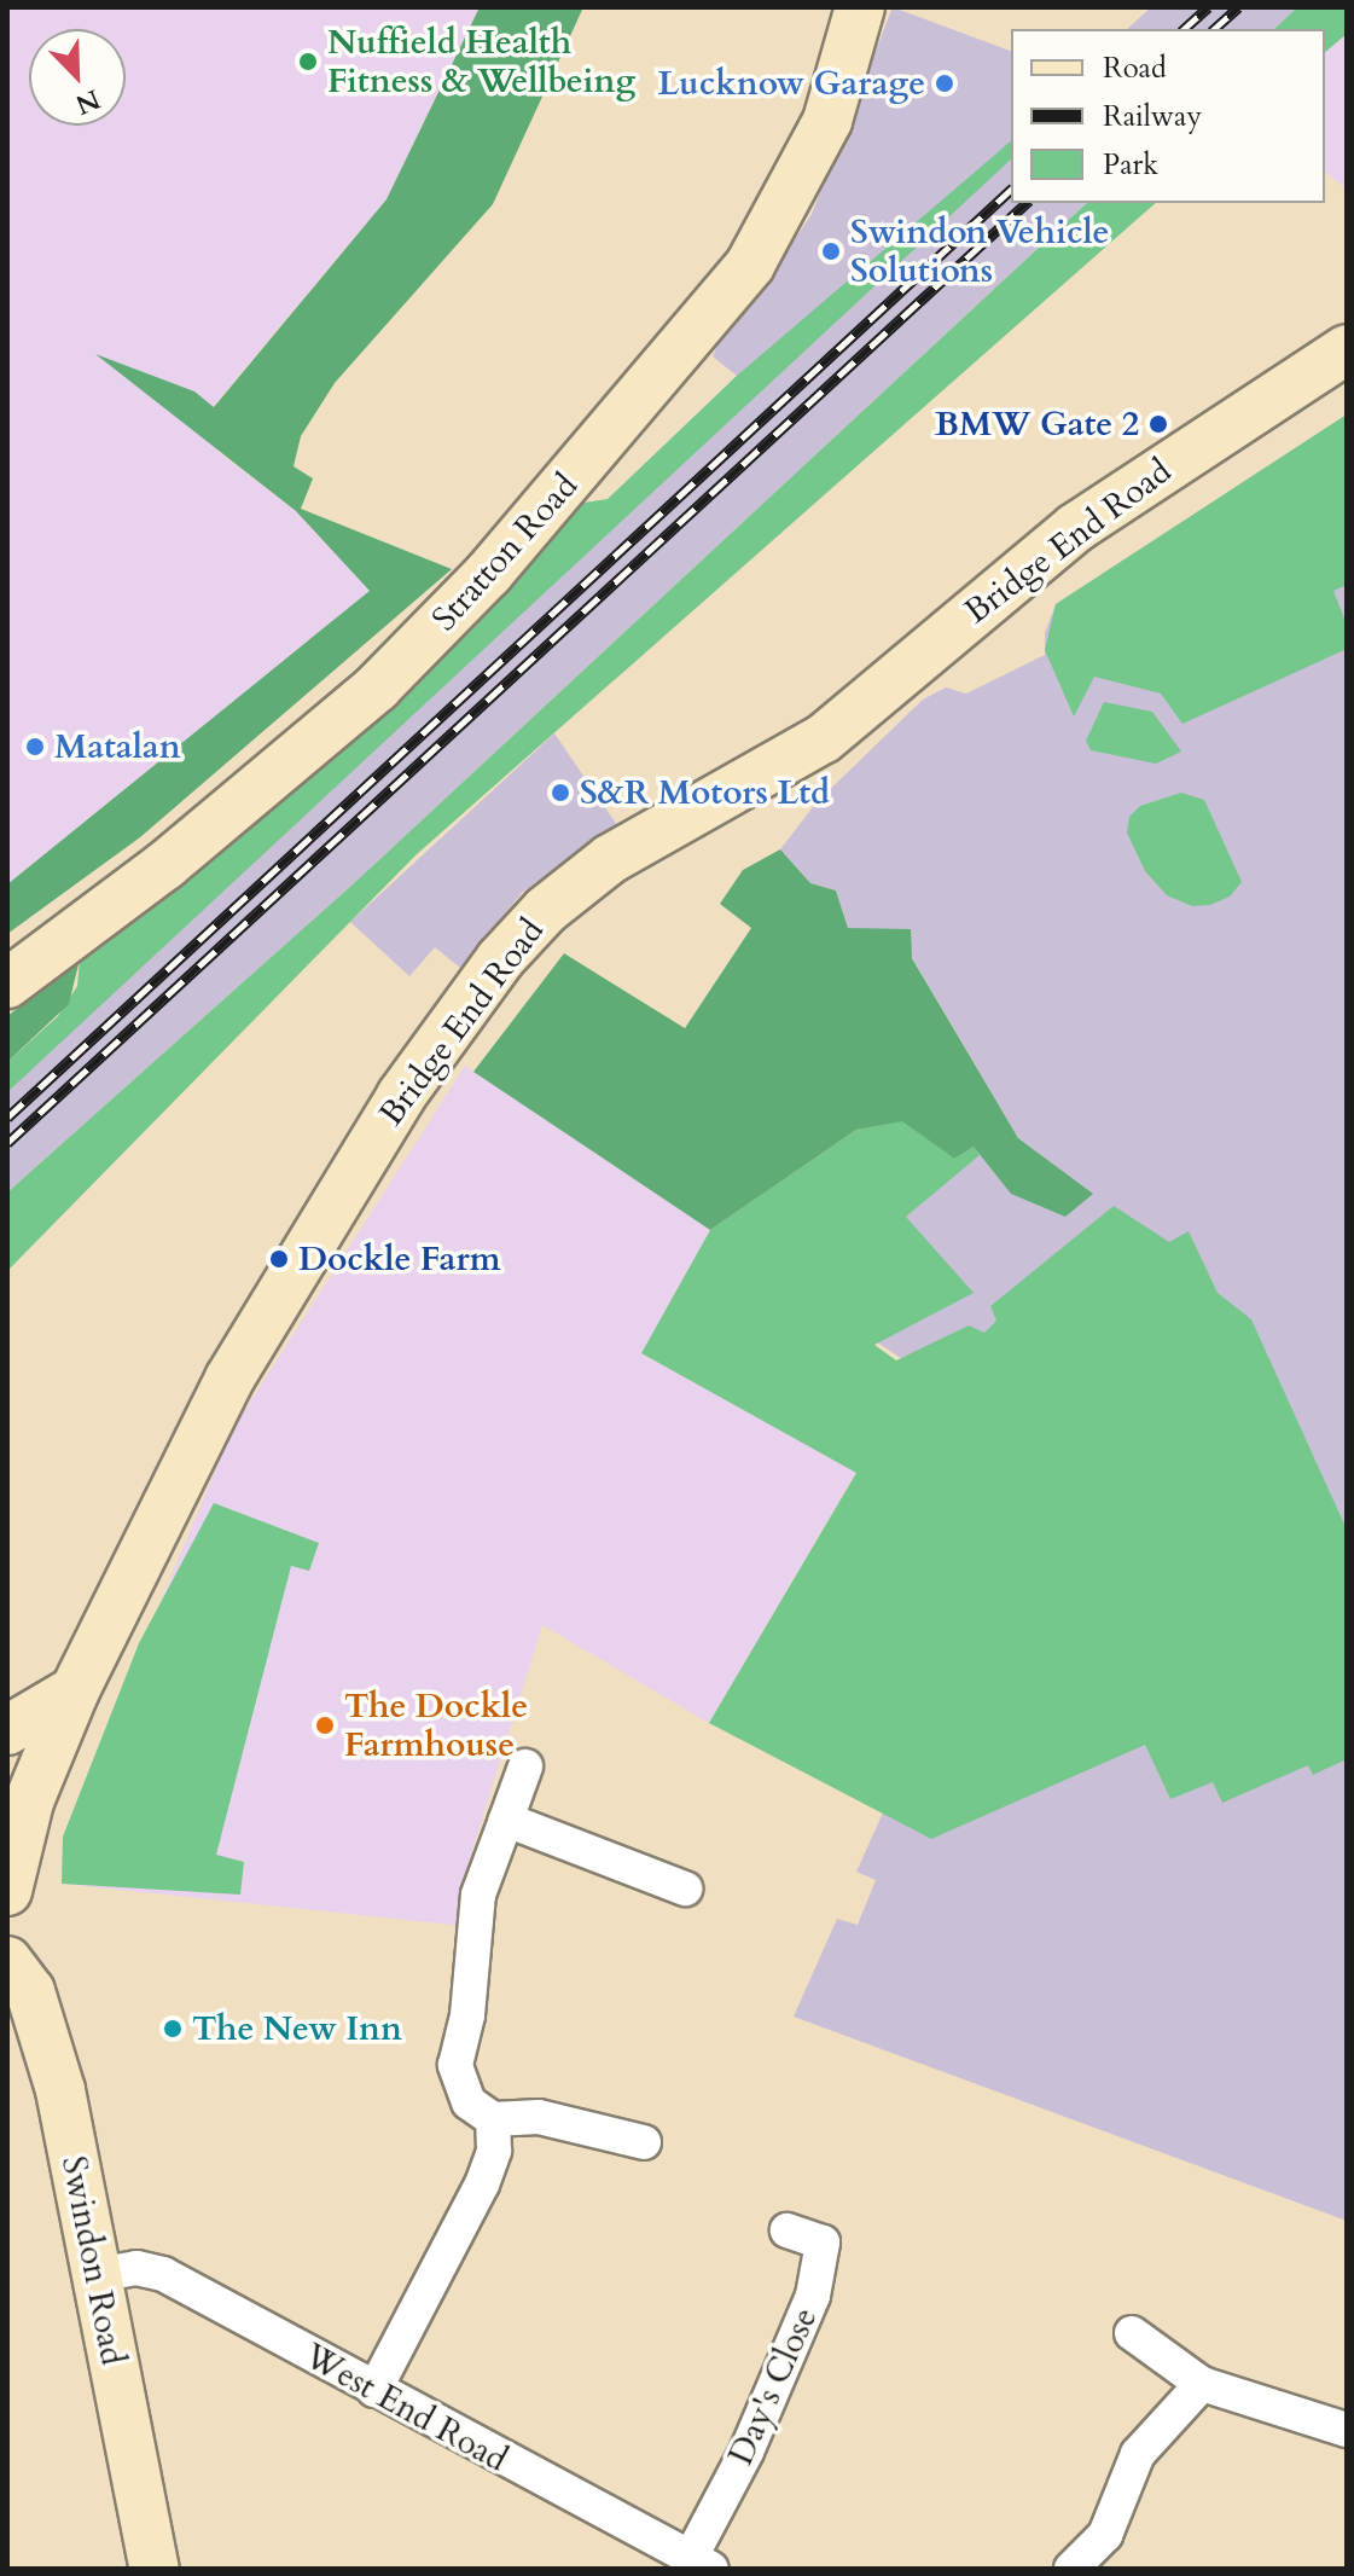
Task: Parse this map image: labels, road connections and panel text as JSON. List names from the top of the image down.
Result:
{
  "streets": {
    "main road": ["Bridge End Road", "Stratton Road", "Swindon Road"],
    "street": ["Day's Close", "West End Road"]
  },
  "crossings": [
    ["Swindon Road", "West End Road"],
    ["Day's Close", "West End Road"]
  ],
  "places": [
    "Nuffield Health Fitness & Wellbeing",
    "Lucknow Garage",
    "Swindon Vehicle Solutions",
    "BMW Gate 2",
    "Matalan",
    "S&R Motors Ltd",
    "Dockle Farm",
    "The Dockle Farmhouse",
    "The New Inn"
  ],
  "legend": ["Road", "Railway", "Park"],
  "north": "bottom right"
}
